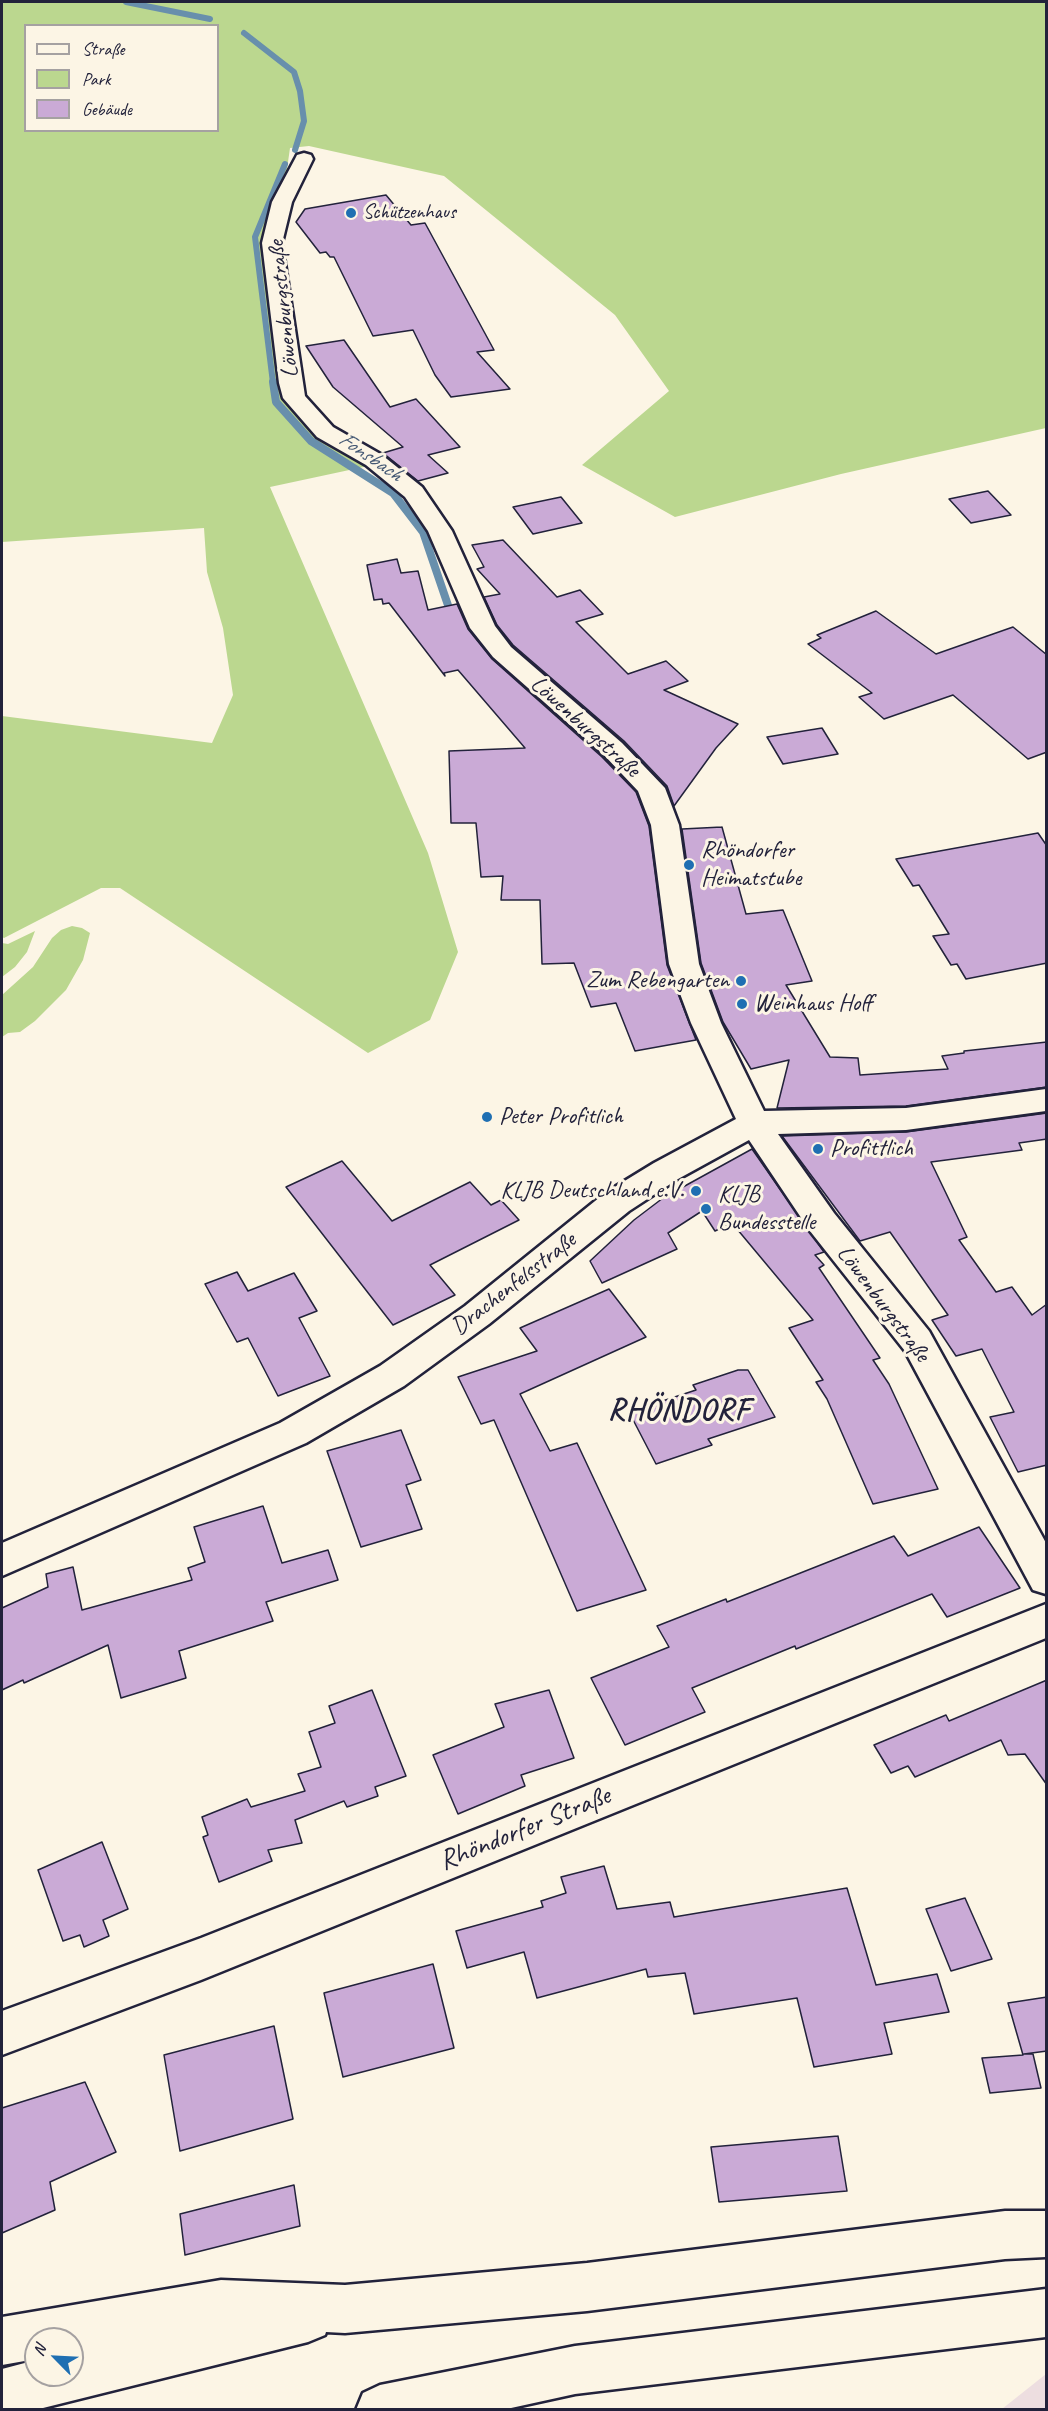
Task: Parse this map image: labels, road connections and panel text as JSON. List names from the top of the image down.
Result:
{
  "streets": {
    "main road": ["Löwenburgstraße", "Drachenfelsstraße", "Rhöndorfer Straße"]
  },
  "crossings": [
    ["Löwenburgstraße", "Drachenfelsstraße"]
  ],
  "districts": ["RHÖNDORF"],
  "water": ["Fonsbach"],
  "places": [
    "Schützenhaus",
    "Rhöndorfer Heimatstube",
    "Zum Rebengarten",
    "Weinhaus Hoff",
    "Peter Profitlich",
    "Profittlich",
    "KLJB Deutschland e.V.",
    "KLJB Bundesstelle"
  ],
  "legend": ["Straße", "Park", "Gebäude"],
  "north": "top left"
}
